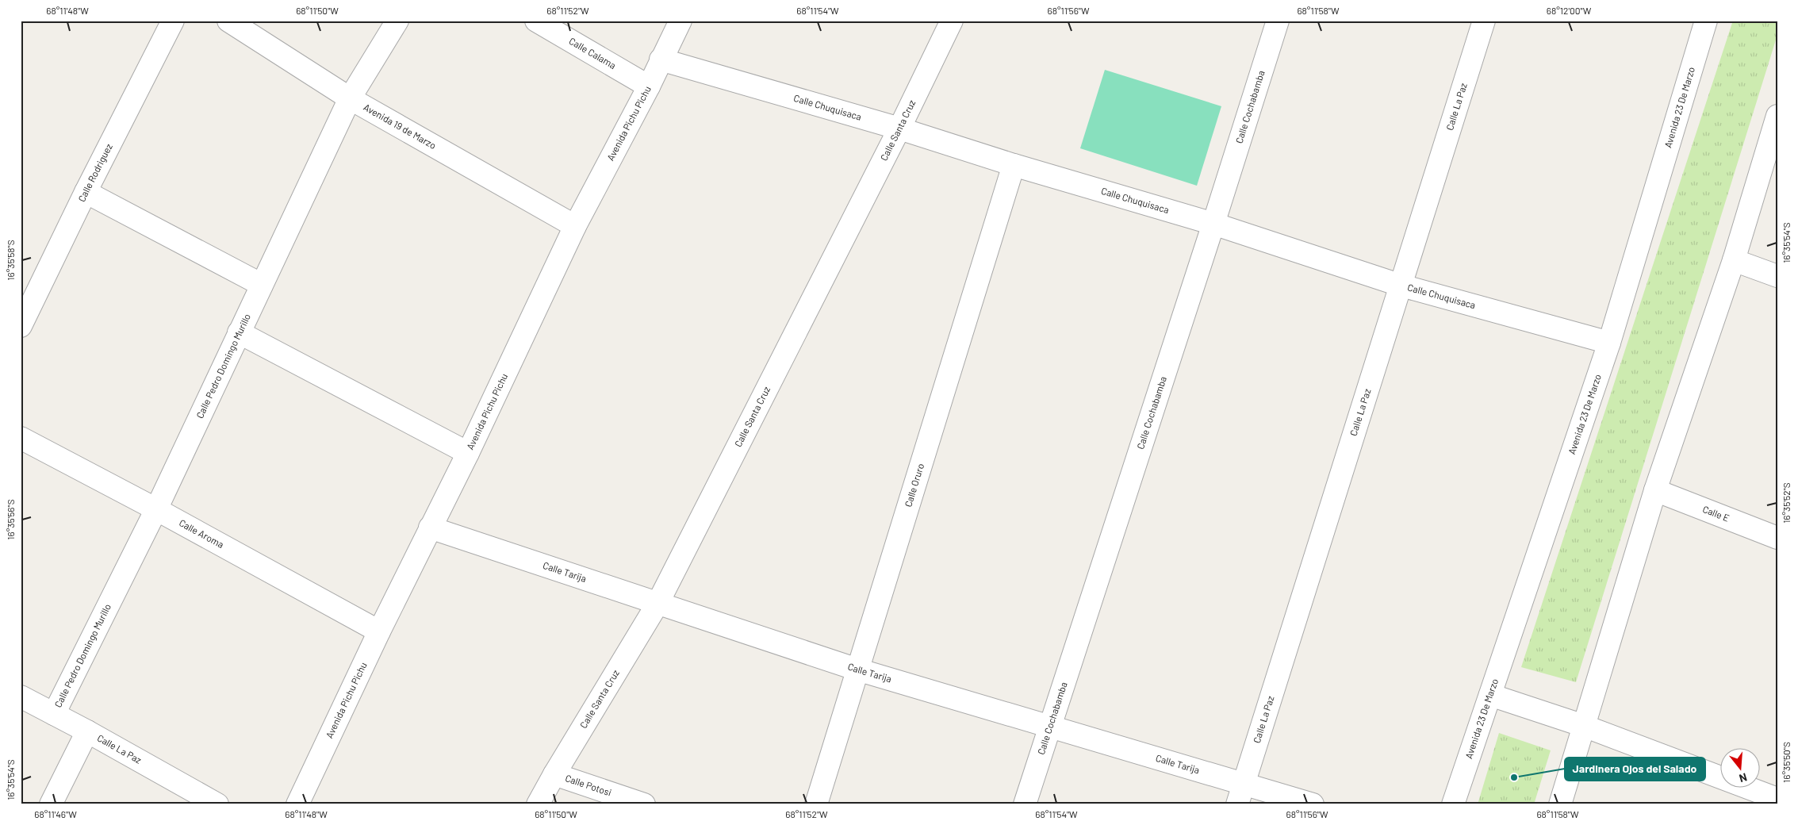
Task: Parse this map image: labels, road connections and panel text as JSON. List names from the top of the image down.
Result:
{
  "streets": {
    "street": [
      "Calle Calama",
      "Calle La Paz",
      "Calle Cochabamba",
      "Avenida 23 De Marzo",
      "Calle Chuquisaca",
      "Avenida Pichu Pichu",
      "Avenida 19 de Marzo",
      "Calle Santa Cruz",
      "Calle Rodriguez",
      "Calle Pedro Domingo Murillo",
      "Calle Oruro",
      "Calle E",
      "Calle Aroma",
      "Calle Tarija",
      "Calle Potosi"
    ]
  },
  "crossings": [
    ["Calle Calama", "Avenida Pichu Pichu"],
    ["Calle La Paz", "Calle Chuquisaca"],
    ["Calle La Paz", "Calle Pedro Domingo Murillo"],
    ["Calle La Paz", "Calle Tarija"],
    ["Calle Cochabamba", "Calle Chuquisaca"],
    ["Calle Cochabamba", "Calle Tarija"],
    ["Avenida 23 De Marzo", "Calle Chuquisaca"],
    ["Calle Chuquisaca", "Avenida Pichu Pichu"],
    ["Calle Chuquisaca", "Calle Santa Cruz"],
    ["Calle Chuquisaca", "Calle Oruro"],
    ["Avenida Pichu Pichu", "Avenida 19 de Marzo"],
    ["Avenida Pichu Pichu", "Calle Aroma"],
    ["Avenida Pichu Pichu", "Calle Tarija"],
    ["Avenida 19 de Marzo", "Calle Pedro Domingo Murillo"],
    ["Calle Santa Cruz", "Calle Tarija"],
    ["Calle Santa Cruz", "Calle Potosi"],
    ["Calle Pedro Domingo Murillo", "Calle Aroma"],
    ["Calle Oruro", "Calle Tarija"]
  ],
  "places": ["Jardinera Ojos del Salado"],
  "north": "bottom",
  "coordinates": [
    "68°11'48\"W",
    "68°11'50\"W",
    "68°11'52\"W",
    "68°11'54\"W",
    "68°11'56\"W",
    "68°11'58\"W",
    "68°12'00\"W",
    "16°35'54\"S",
    "16°35'58\"S",
    "16°35'52\"S",
    "16°35'56\"S",
    "16°35'50\"S",
    "68°11'46\"W"
  ]
}
